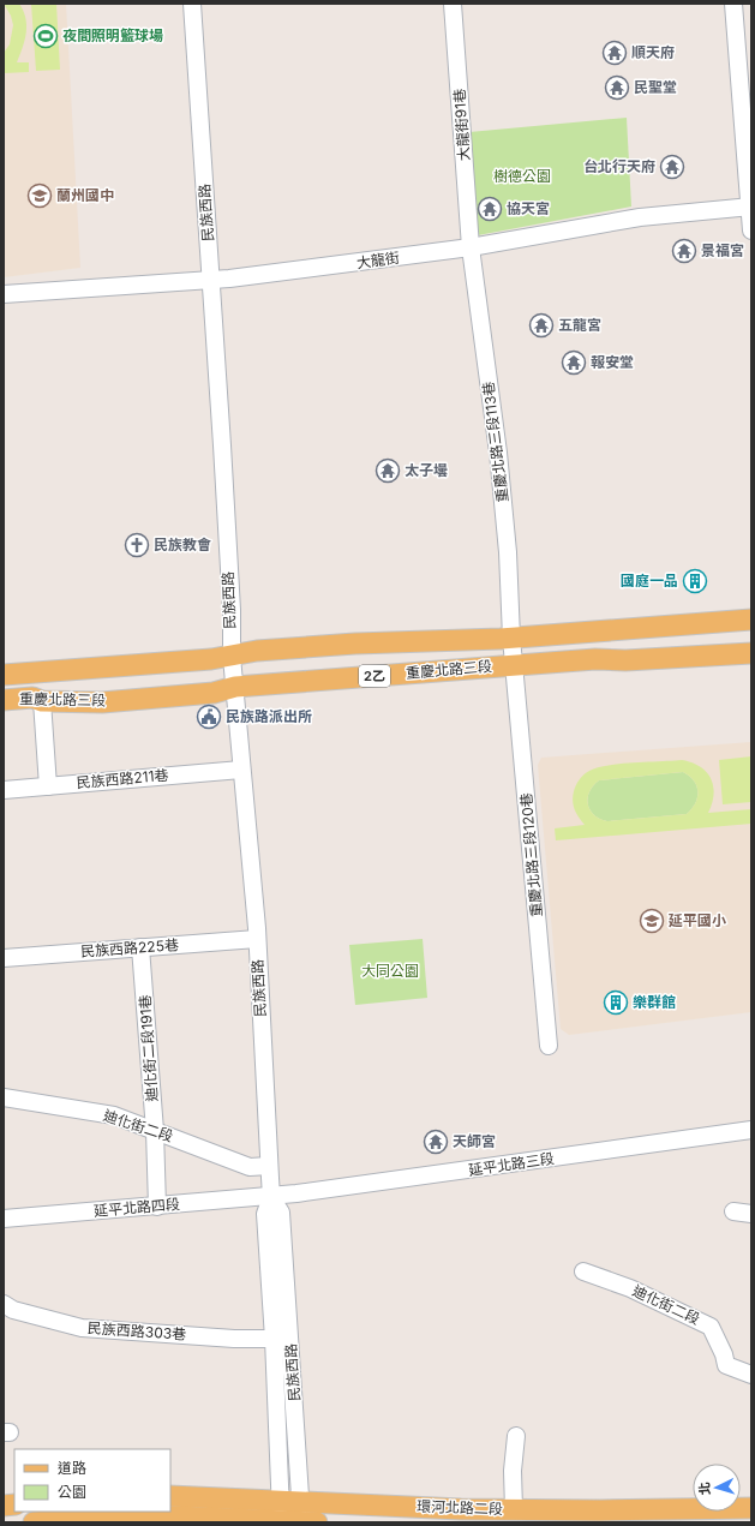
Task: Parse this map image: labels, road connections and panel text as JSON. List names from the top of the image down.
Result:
{
  "streets": {
    "main road": ["重慶北路三段", "2乙", "環河北路二段"],
    "street": [
      "大龍街91巷",
      "民族西路",
      "大龍街",
      "重慶北路三段113巷",
      "民族西路211巷",
      "重慶北路三段120巷",
      "民族西路225巷",
      "迪化街二段191巷",
      "迪化街二段",
      "延平北路三段",
      "延平北路四段",
      "民族西路303巷"
    ]
  },
  "crossings": [
    ["大龍街91巷", "大龍街"],
    ["大龍街91巷", "重慶北路三段113巷"],
    ["民族西路", "大龍街"],
    ["民族西路", "重慶北路三段"],
    ["民族西路", "民族西路211巷"],
    ["民族西路", "民族西路225巷"],
    ["民族西路", "迪化街二段"],
    ["民族西路", "延平北路三段"],
    ["民族西路", "延平北路四段"],
    ["民族西路", "民族西路303巷"],
    ["民族西路", "環河北路二段"],
    ["大龍街", "重慶北路三段113巷"],
    ["重慶北路三段113巷", "重慶北路三段"],
    ["重慶北路三段113巷", "重慶北路三段120巷"],
    ["重慶北路三段", "重慶北路三段120巷"],
    ["民族西路225巷", "迪化街二段191巷"],
    ["迪化街二段191巷", "迪化街二段"],
    ["迪化街二段191巷", "延平北路四段"],
    ["延平北路三段", "延平北路四段"]
  ],
  "parks": ["樹德公園", "大同公園"],
  "places": {
    "sports": ["夜間照明籃球場"],
    "temple": [
      "順天府",
      "民聖堂",
      "台北行天府",
      "協天宮",
      "景福宮",
      "五龍宮",
      "報安堂",
      "太子壜",
      "天師宮"
    ],
    "school or university": ["蘭州國中", "延平國小"],
    "church": ["民族教會"],
    "building": ["國庭一品", "樂群館"],
    "public building": ["民族路派出所"]
  },
  "legend": ["道路", "公園"],
  "north": "left"
}
